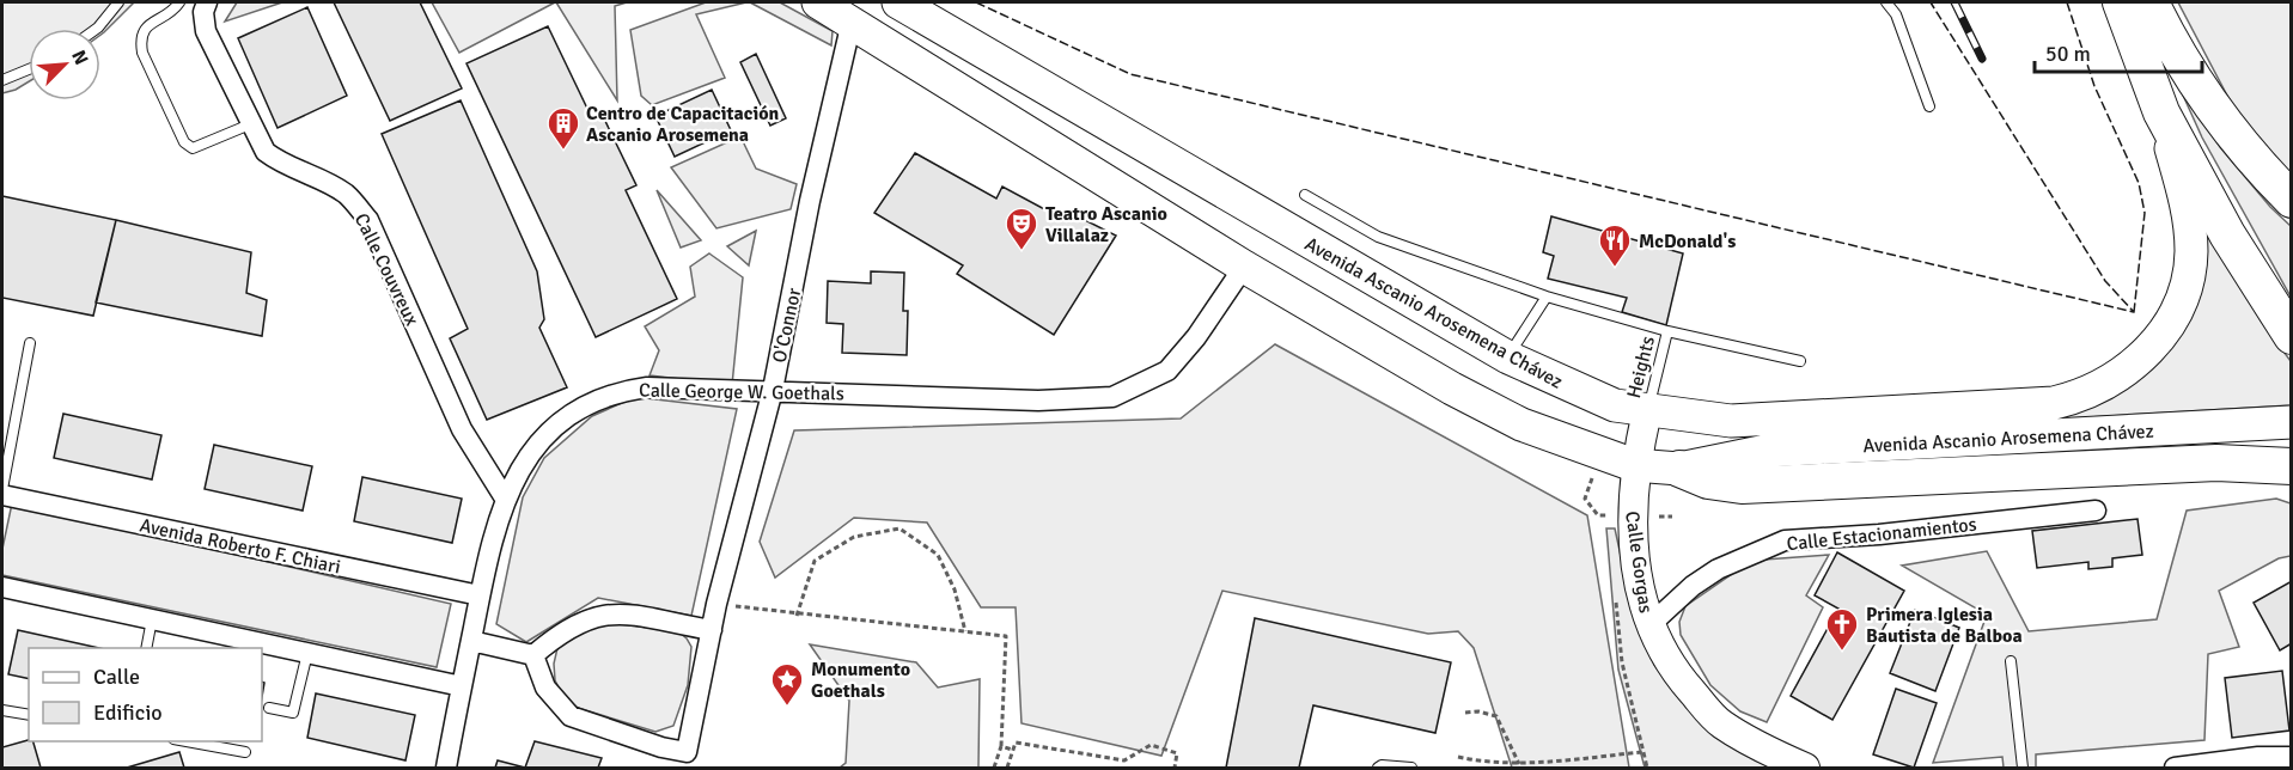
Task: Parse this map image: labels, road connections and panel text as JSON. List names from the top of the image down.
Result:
{
  "streets": {
    "main road": ["Avenida Ascanio Arosemena Chávez"],
    "street": [
      "Calle Couvreux",
      "O'Connor",
      "Calle George W. Goethals",
      "Calle Estacionamientos",
      "Avenida Roberto F. Chiari",
      "Calle Gorgas"
    ],
    "lane": ["Heights"]
  },
  "crossings": [
    ["Calle Couvreux", "Calle George W. Goethals"],
    ["Avenida Ascanio Arosemena Chávez", "O'Connor"],
    ["Avenida Ascanio Arosemena Chávez", "Heights"],
    ["Avenida Ascanio Arosemena Chávez", "Calle George W. Goethals"],
    ["Avenida Ascanio Arosemena Chávez", "Calle Gorgas"],
    ["O'Connor", "Calle George W. Goethals"],
    ["Heights", "Calle Gorgas"],
    ["Calle George W. Goethals", "Avenida Roberto F. Chiari"],
    ["Calle Estacionamientos", "Calle Gorgas"]
  ],
  "places": {
    "building": ["Centro de Capacitación Ascanio Arosemena"],
    "theatre": ["Teatro Ascanio Villalaz"],
    "restaurant": ["McDonald's"],
    "church": ["Primera Iglesia Bautista de Balboa"],
    "place": ["Monumento Goethals"]
  },
  "legend": ["Calle", "Edificio"],
  "scale_bar": "50 m",
  "north": "top right"
}
